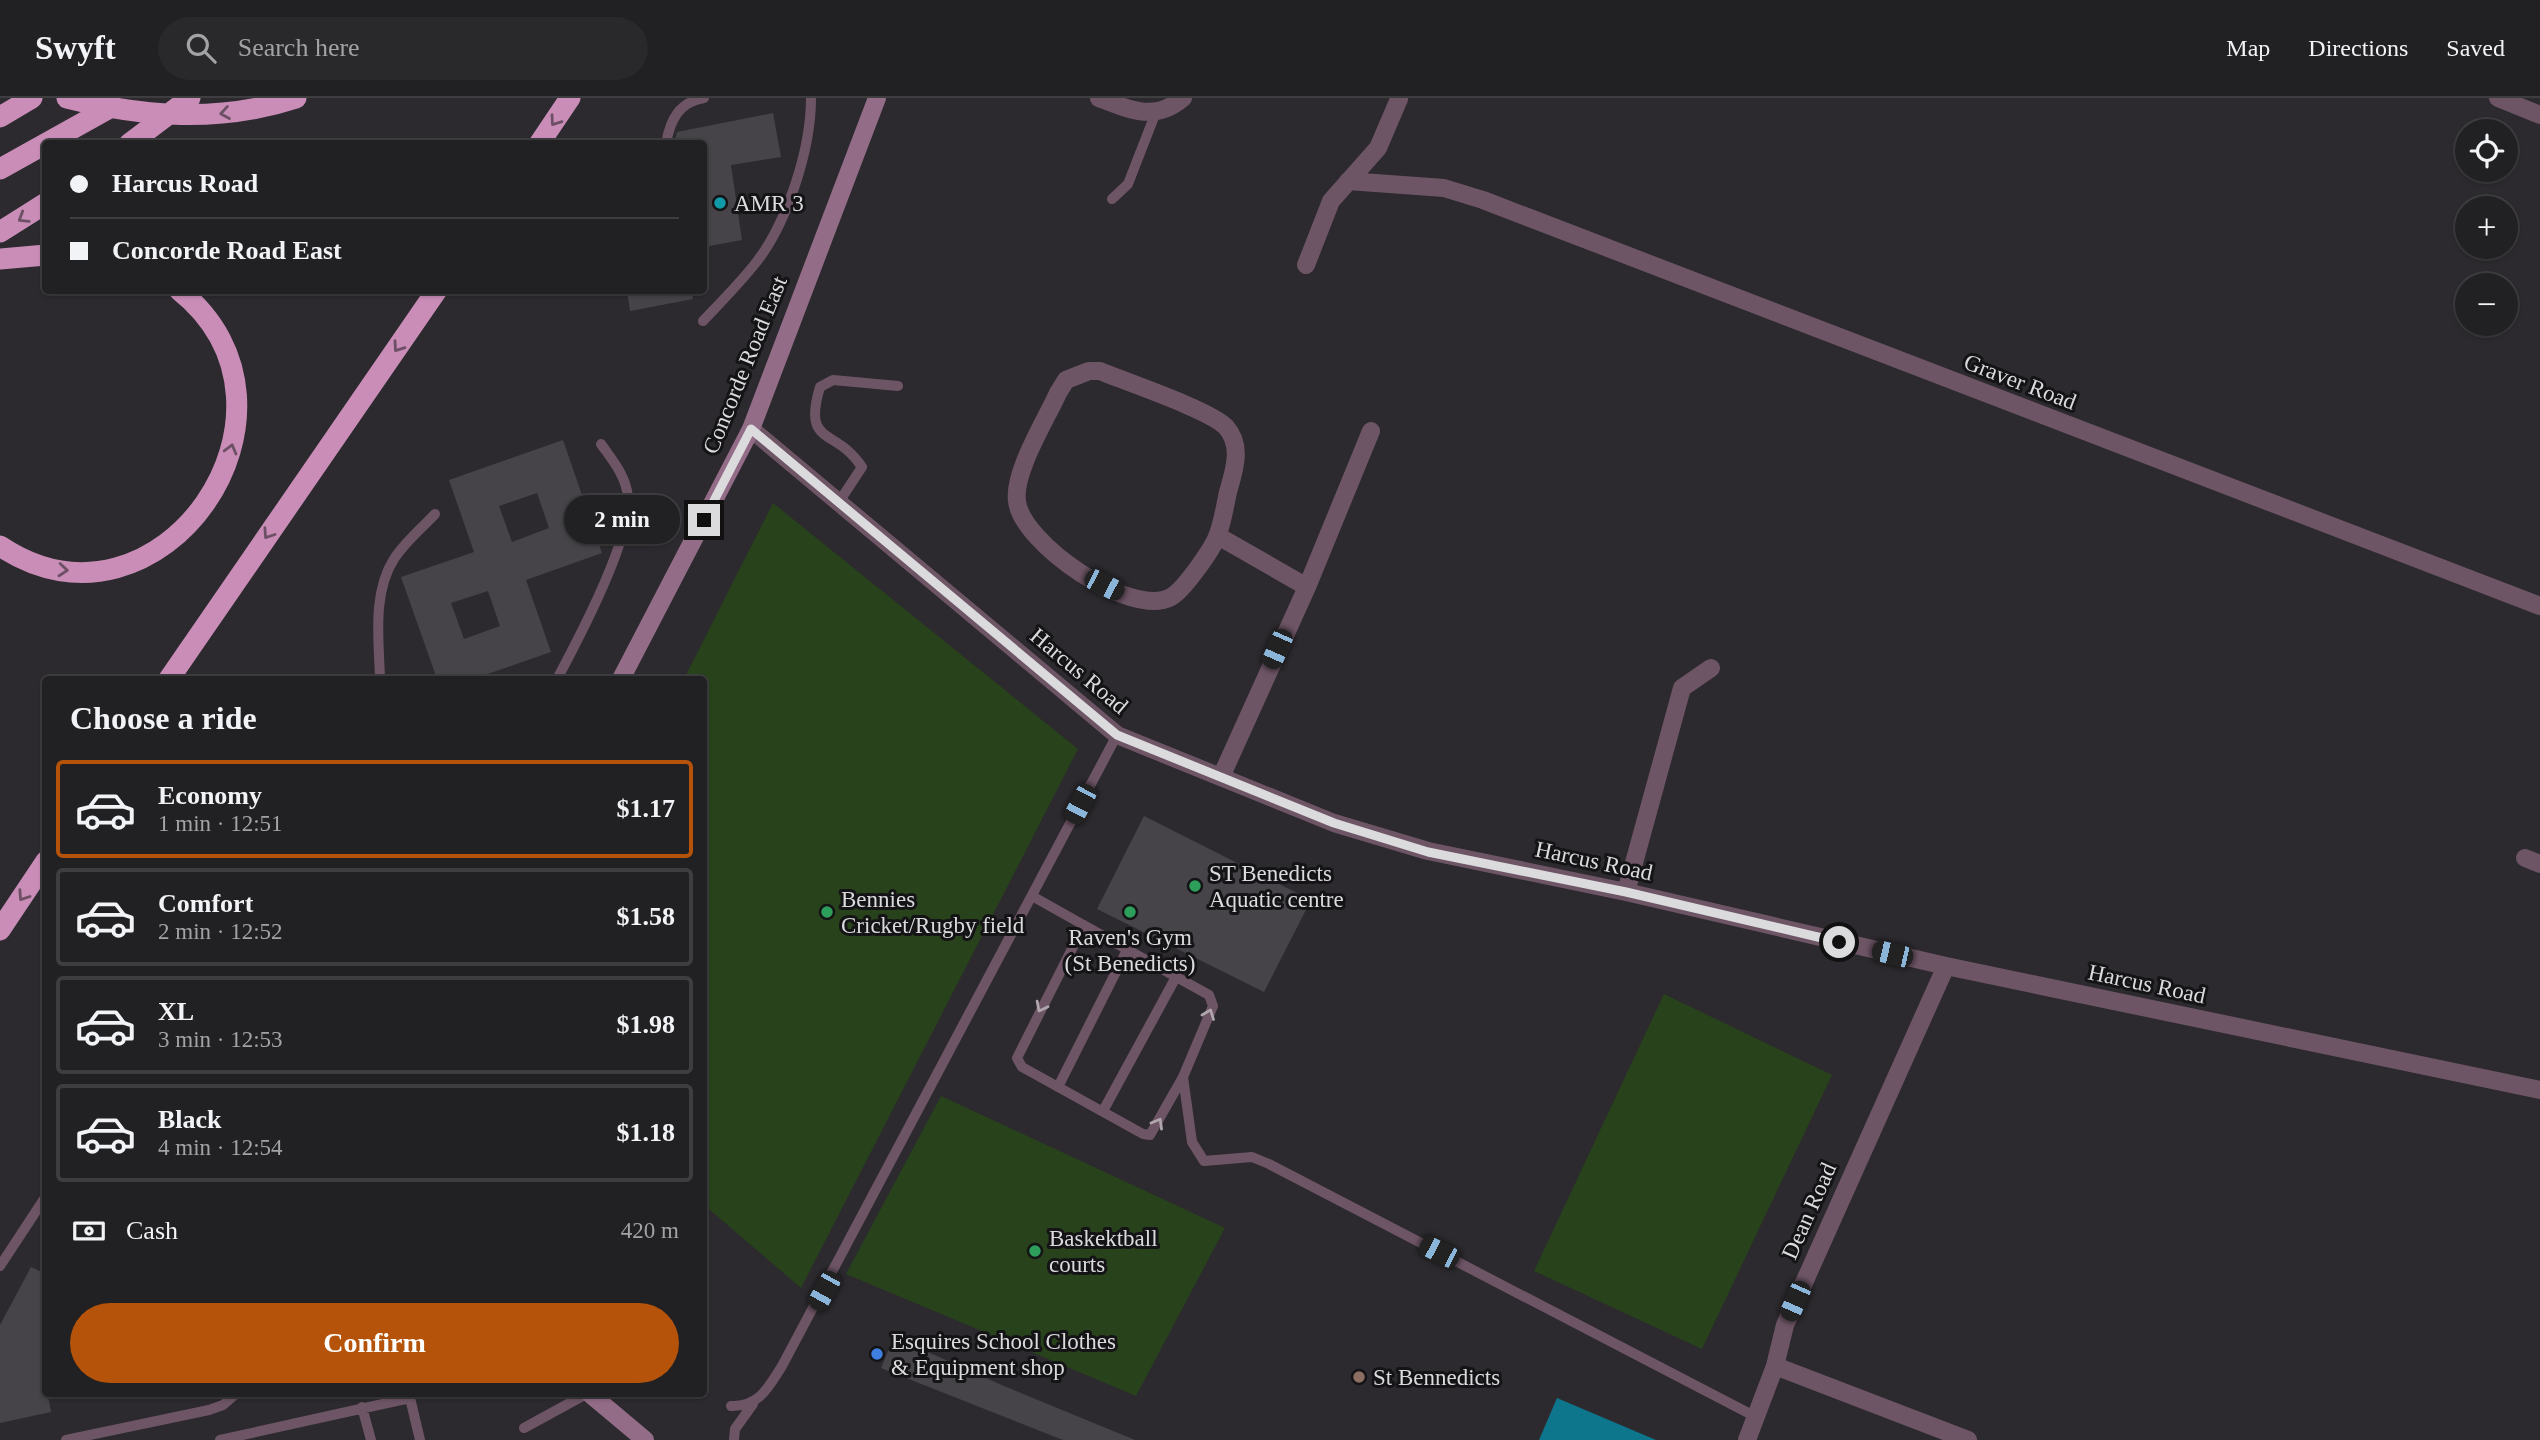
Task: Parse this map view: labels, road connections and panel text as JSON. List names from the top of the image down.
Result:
{
  "streets": {
    "main road": ["Concorde Road East"],
    "street": ["Graver Road", "Harcus Road", "Dean Road"]
  },
  "crossings": [
    ["Concorde Road East", "Harcus Road"],
    ["Harcus Road", "Dean Road"]
  ],
  "places": [
    "AMR 3",
    "ST Benedicts Aquatic centre",
    "Bennies Cricket/Rugby field",
    "Raven's Gym (St Benedicts)",
    "Baskektball courts",
    "Esquires School Clothes & Equipment shop",
    "St Bennedicts"
  ],
  "page": {
    "header": "Swyft",
    "search": "Search here",
    "nav": ["Map", "Directions", "Saved"],
    "map_buttons": ["+", "−"],
    "banner": ["Harcus Road", "Concorde Road East"],
    "bubble": "2 min",
    "heading": "Choose a ride",
    "list": [
      {
        "name": "Economy",
        "note": "1 min · 12:51",
        "value": "$1.17"
      },
      {
        "name": "Comfort",
        "note": "2 min · 12:52",
        "value": "$1.58"
      },
      {
        "name": "XL",
        "note": "3 min · 12:53",
        "value": "$1.98"
      },
      {
        "name": "Black",
        "note": "4 min · 12:54",
        "value": "$1.18"
      }
    ],
    "pay": ["Cash", "420 m"],
    "buttons": "Confirm"
  }
}
